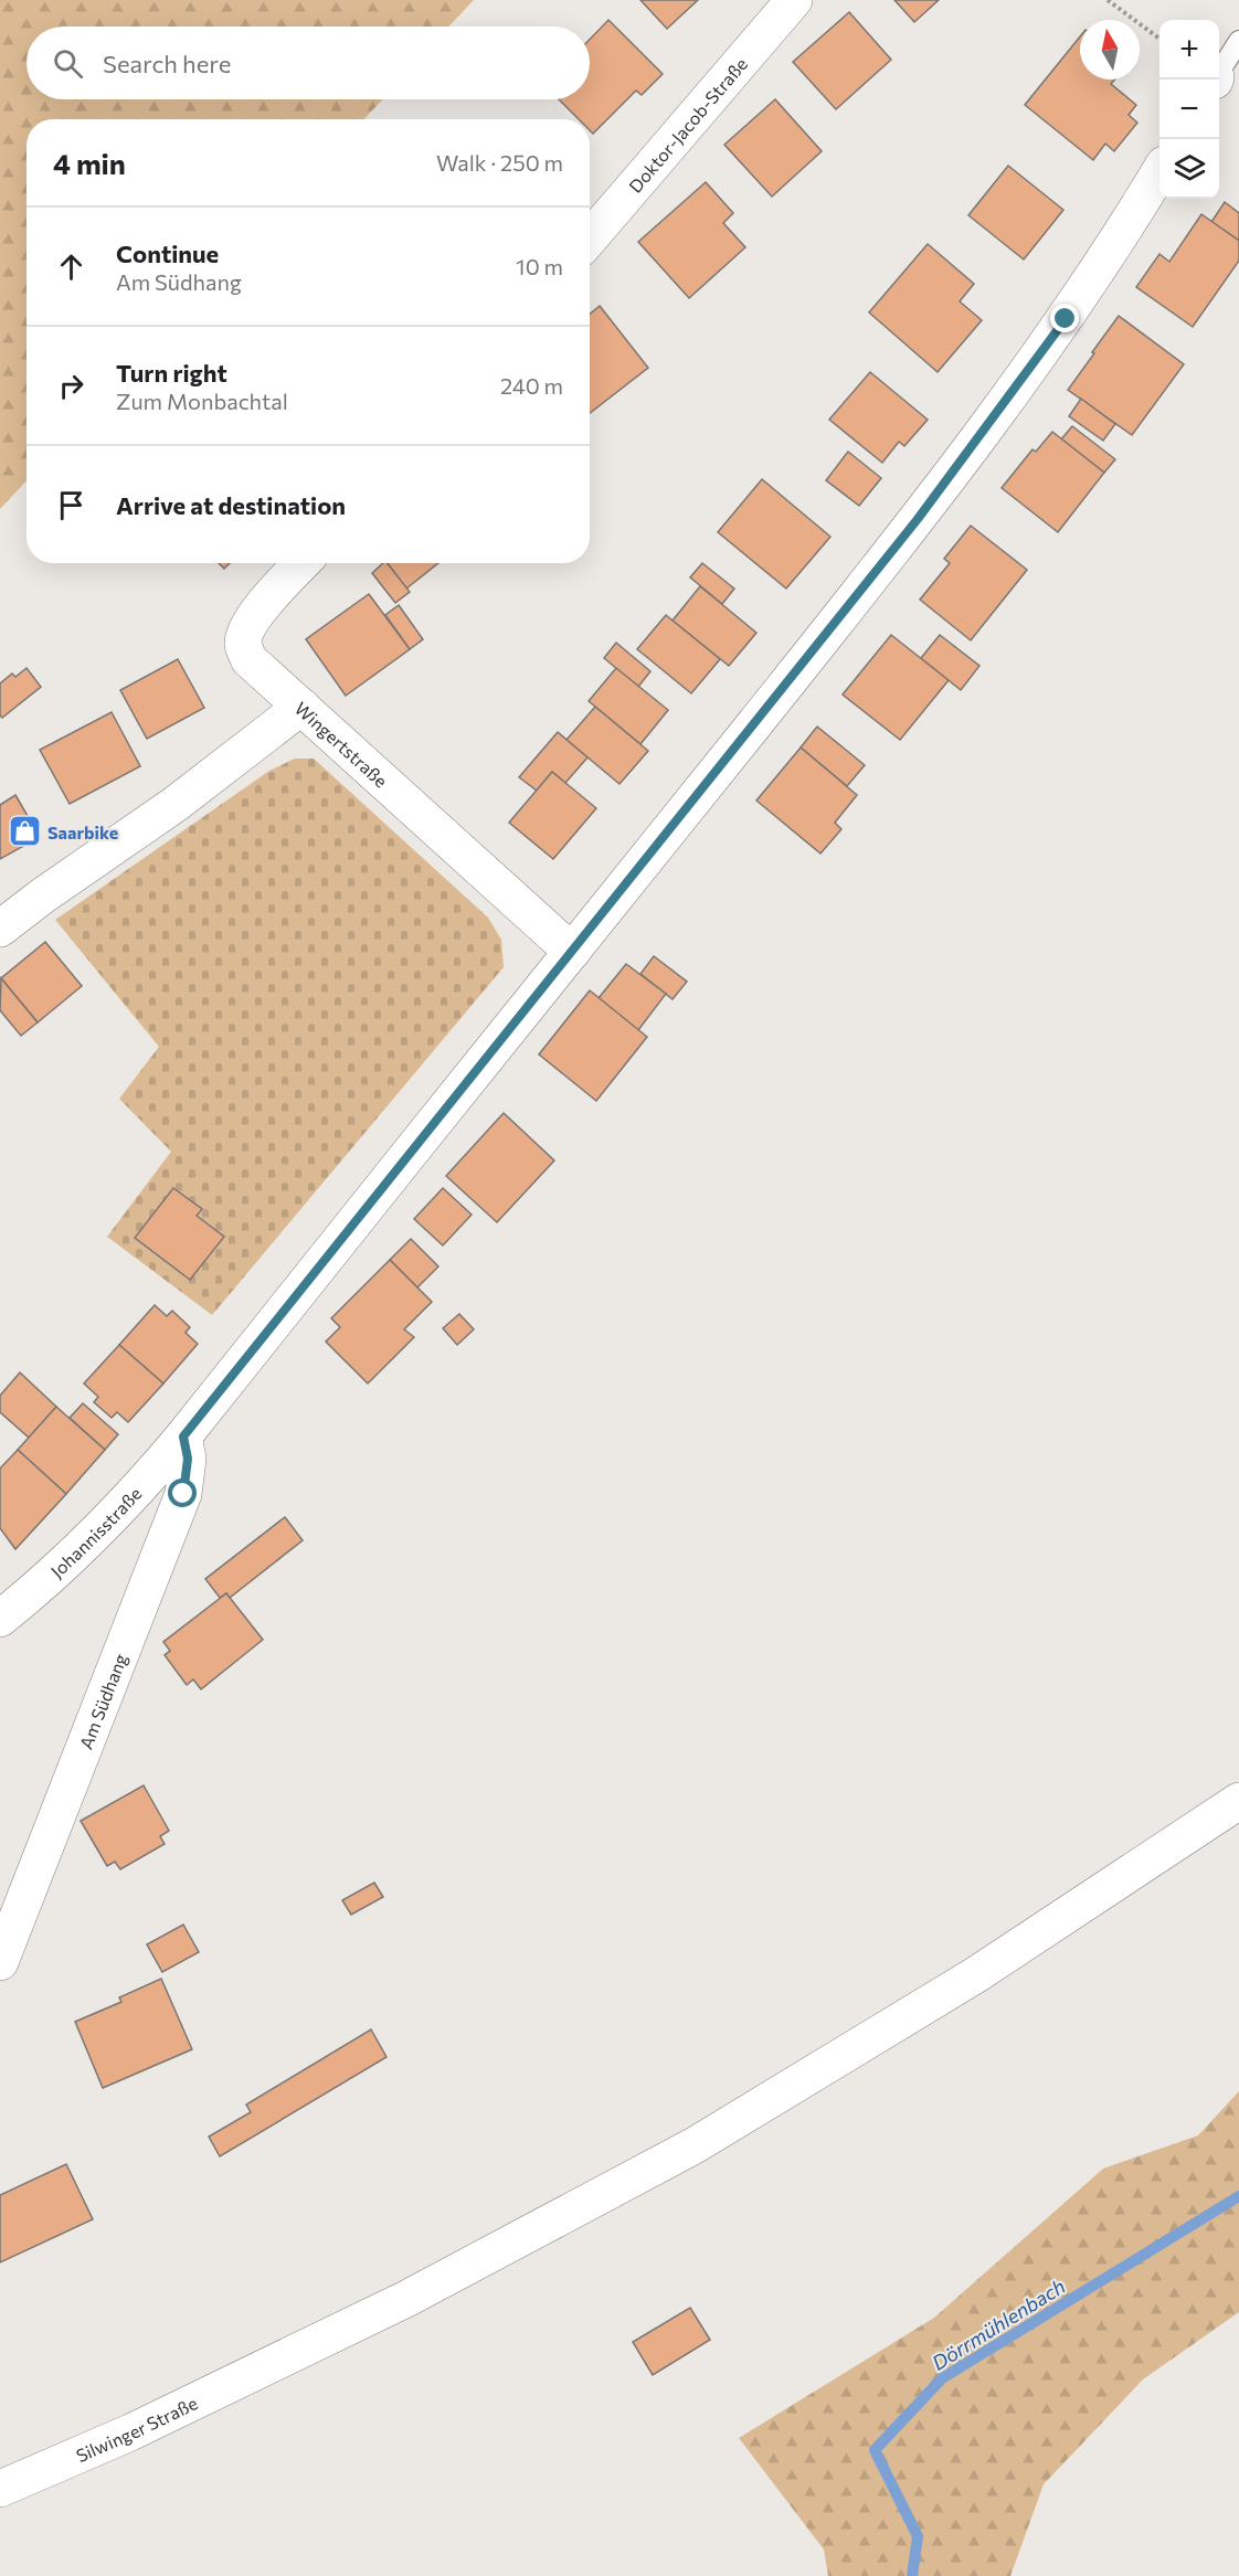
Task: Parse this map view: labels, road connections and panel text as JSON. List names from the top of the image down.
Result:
{
  "streets": {
    "street": [
      "Doktor-Jacob-Straße",
      "Wingertstraße",
      "Johannisstraße",
      "Am Südhang",
      "Silwinger Straße"
    ]
  },
  "crossings": [
    ["Wingertstraße", "Johannisstraße"],
    ["Johannisstraße", "Am Südhang"]
  ],
  "water": ["Dörrmühlenbach"],
  "places": {
    "shop": ["Saarbike"]
  },
  "north": "top",
  "page": {
    "map_buttons": ["+", "−"],
    "search": "Search here",
    "heading": ["4 min", "Walk · 250 m"],
    "list": [
      ["Continue", "Am Südhang", "10 m"],
      ["Turn right", "Zum Monbachtal", "240 m"],
      "Arrive at destination"
    ]
  }
}
